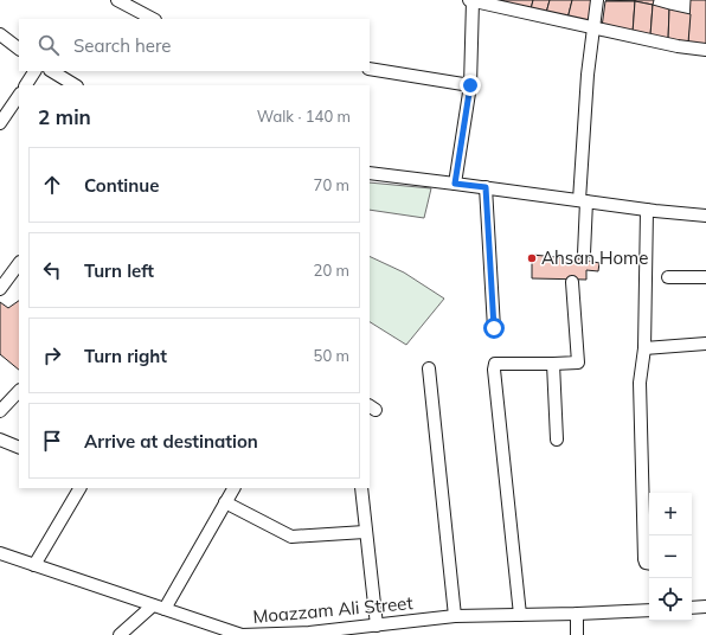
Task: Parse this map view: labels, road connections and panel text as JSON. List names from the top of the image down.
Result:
{
  "streets": {
    "street": ["Moazzam Ali Street"]
  },
  "places": ["Ahsan Home"],
  "page": {
    "search": "Search here",
    "heading": ["2 min", "Walk · 140 m"],
    "list": [
      ["Continue", "70 m"],
      ["Turn left", "20 m"],
      ["Turn right", "50 m"],
      "Arrive at destination"
    ],
    "map_buttons": ["+", "−"]
  }
}
